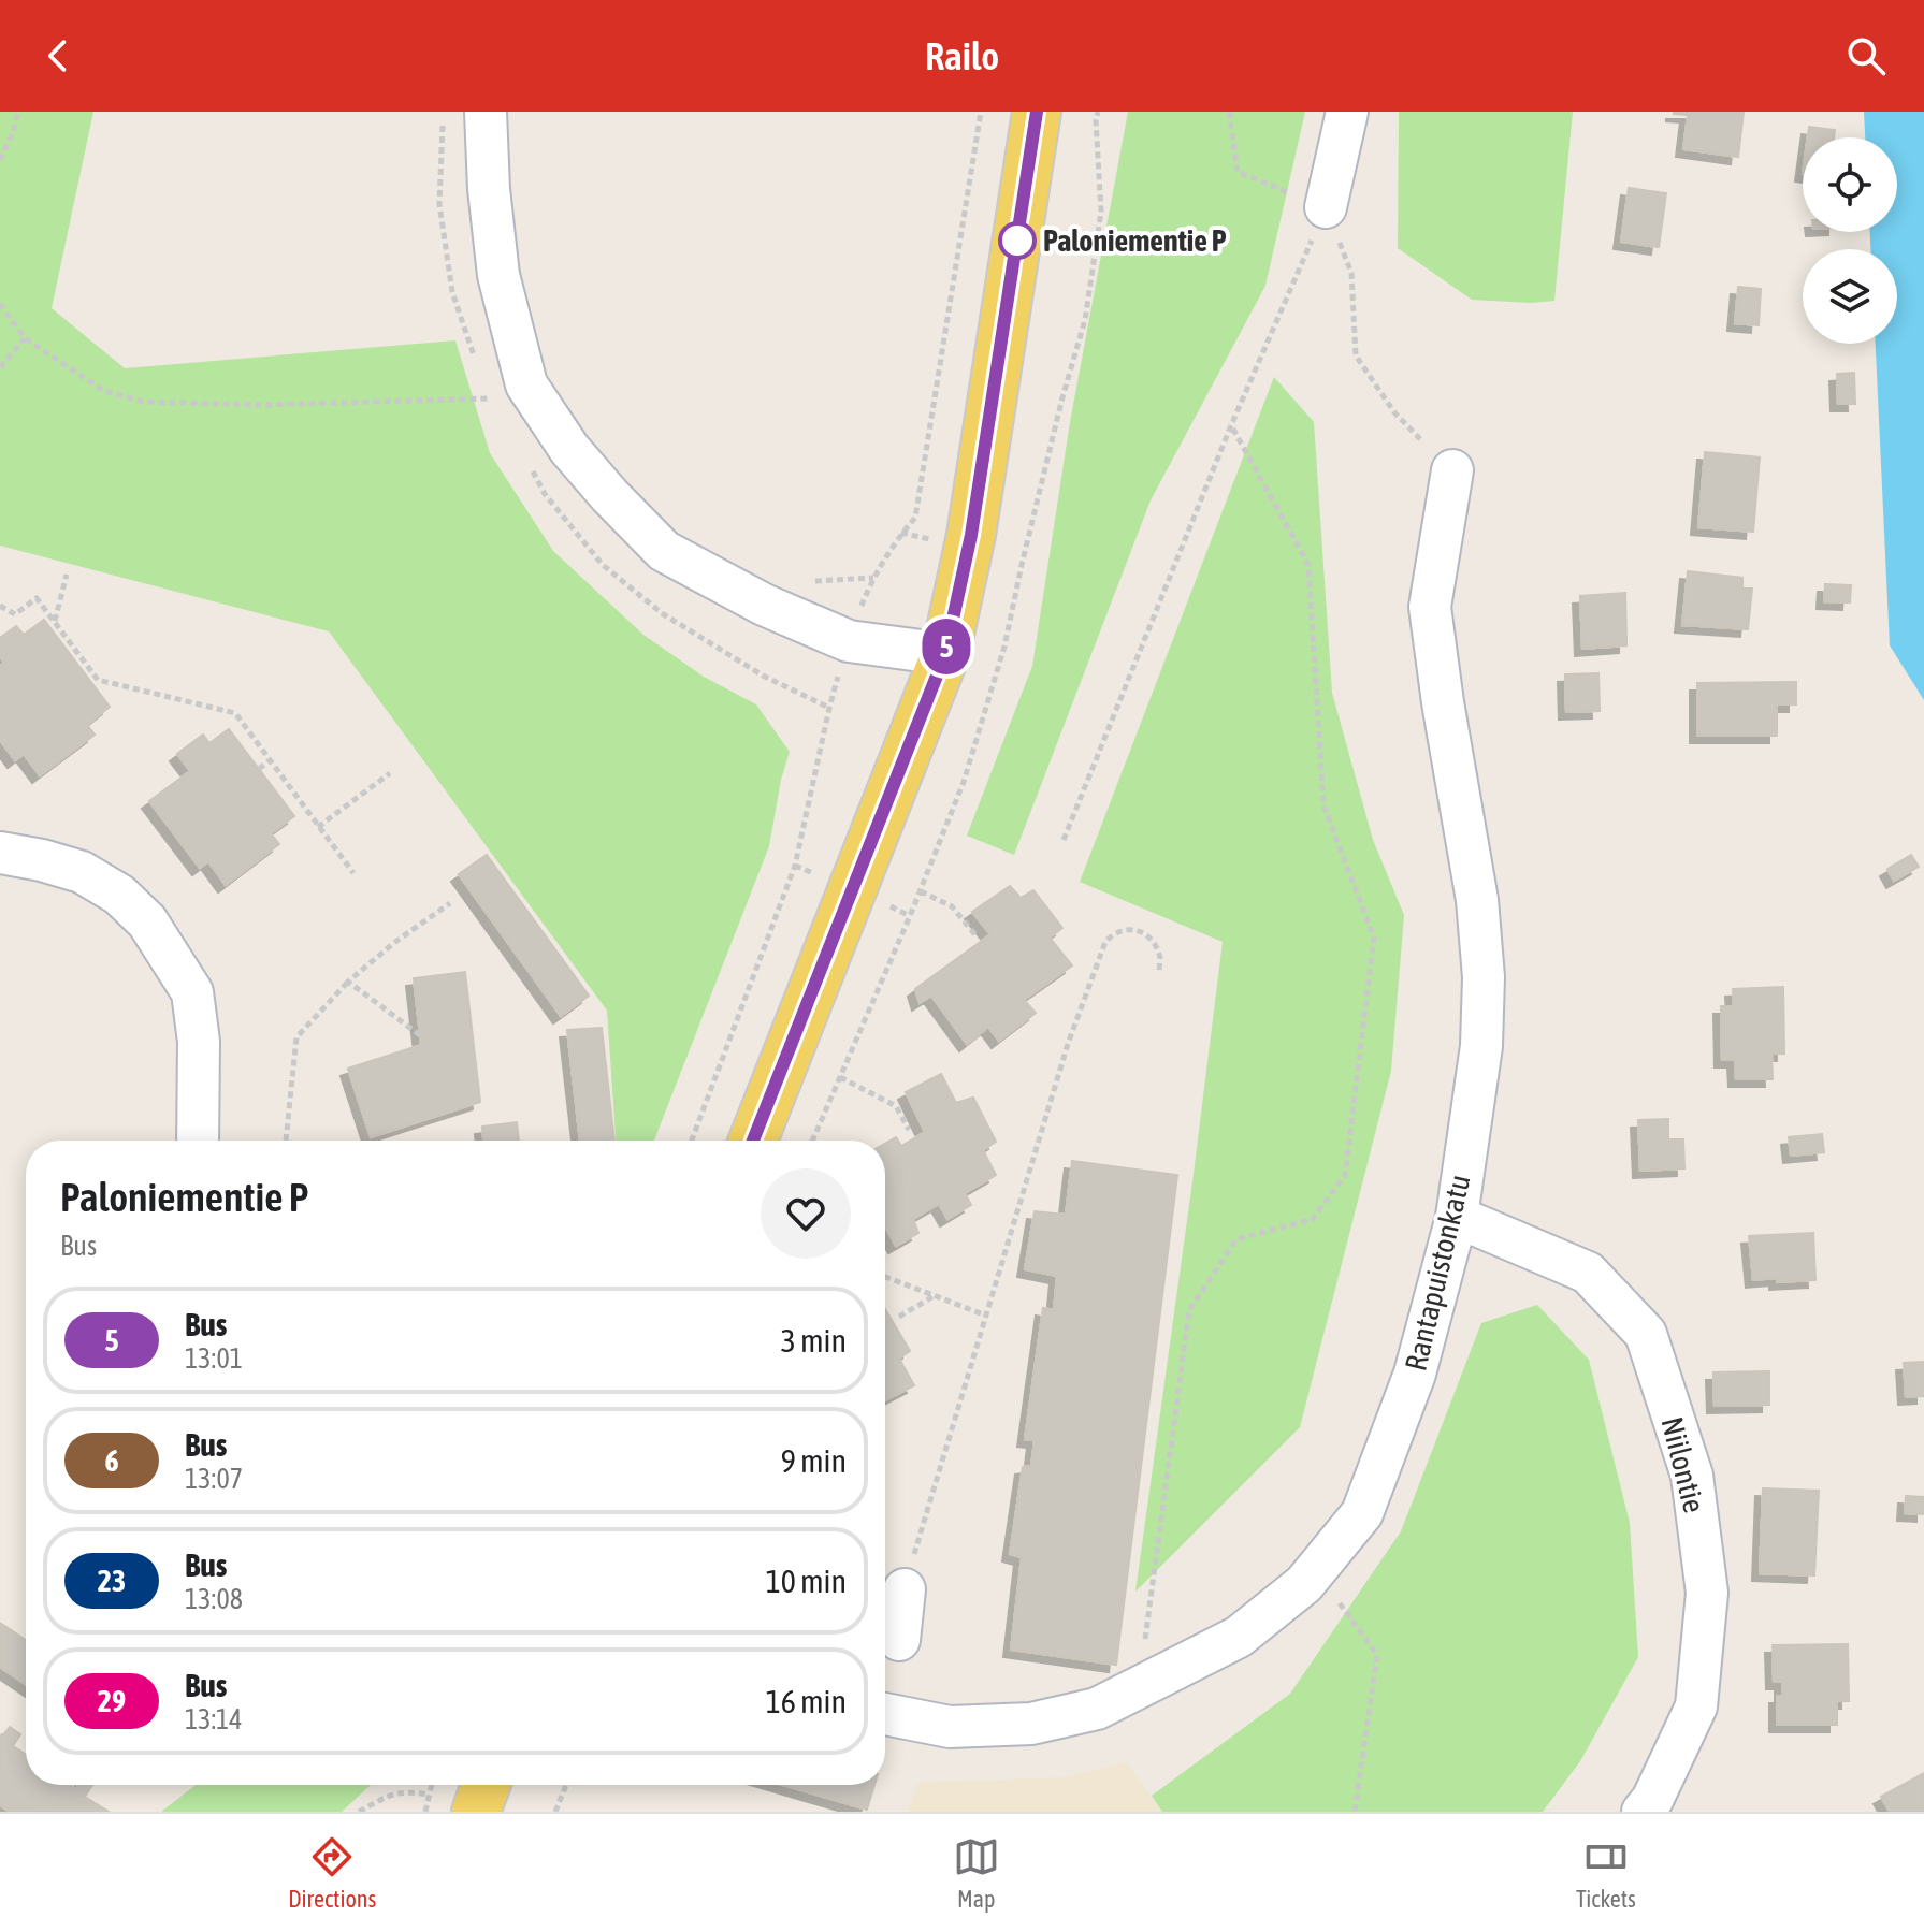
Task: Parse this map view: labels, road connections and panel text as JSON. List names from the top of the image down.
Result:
{
  "streets": {
    "street": ["Rantapuistonkatu", "Niilontie"]
  },
  "crossings": [
    ["Rantapuistonkatu", "Niilontie"]
  ],
  "places": ["Paloniementie P"],
  "lines": ["bus line 5"],
  "page": {
    "header": "Railo",
    "on_map": "5",
    "heading": ["Paloniementie P", "Bus"],
    "list": [
      {
        "mark": "5",
        "name": "Bus",
        "note": "13:01",
        "value": "3 min"
      },
      {
        "mark": "6",
        "name": "Bus",
        "note": "13:07",
        "value": "9 min"
      },
      {
        "mark": "23",
        "name": "Bus",
        "note": "13:08",
        "value": "10 min"
      },
      {
        "mark": "29",
        "name": "Bus",
        "note": "13:14",
        "value": "16 min"
      }
    ],
    "tabs": ["Directions", "Map", "Tickets"]
  }
}
